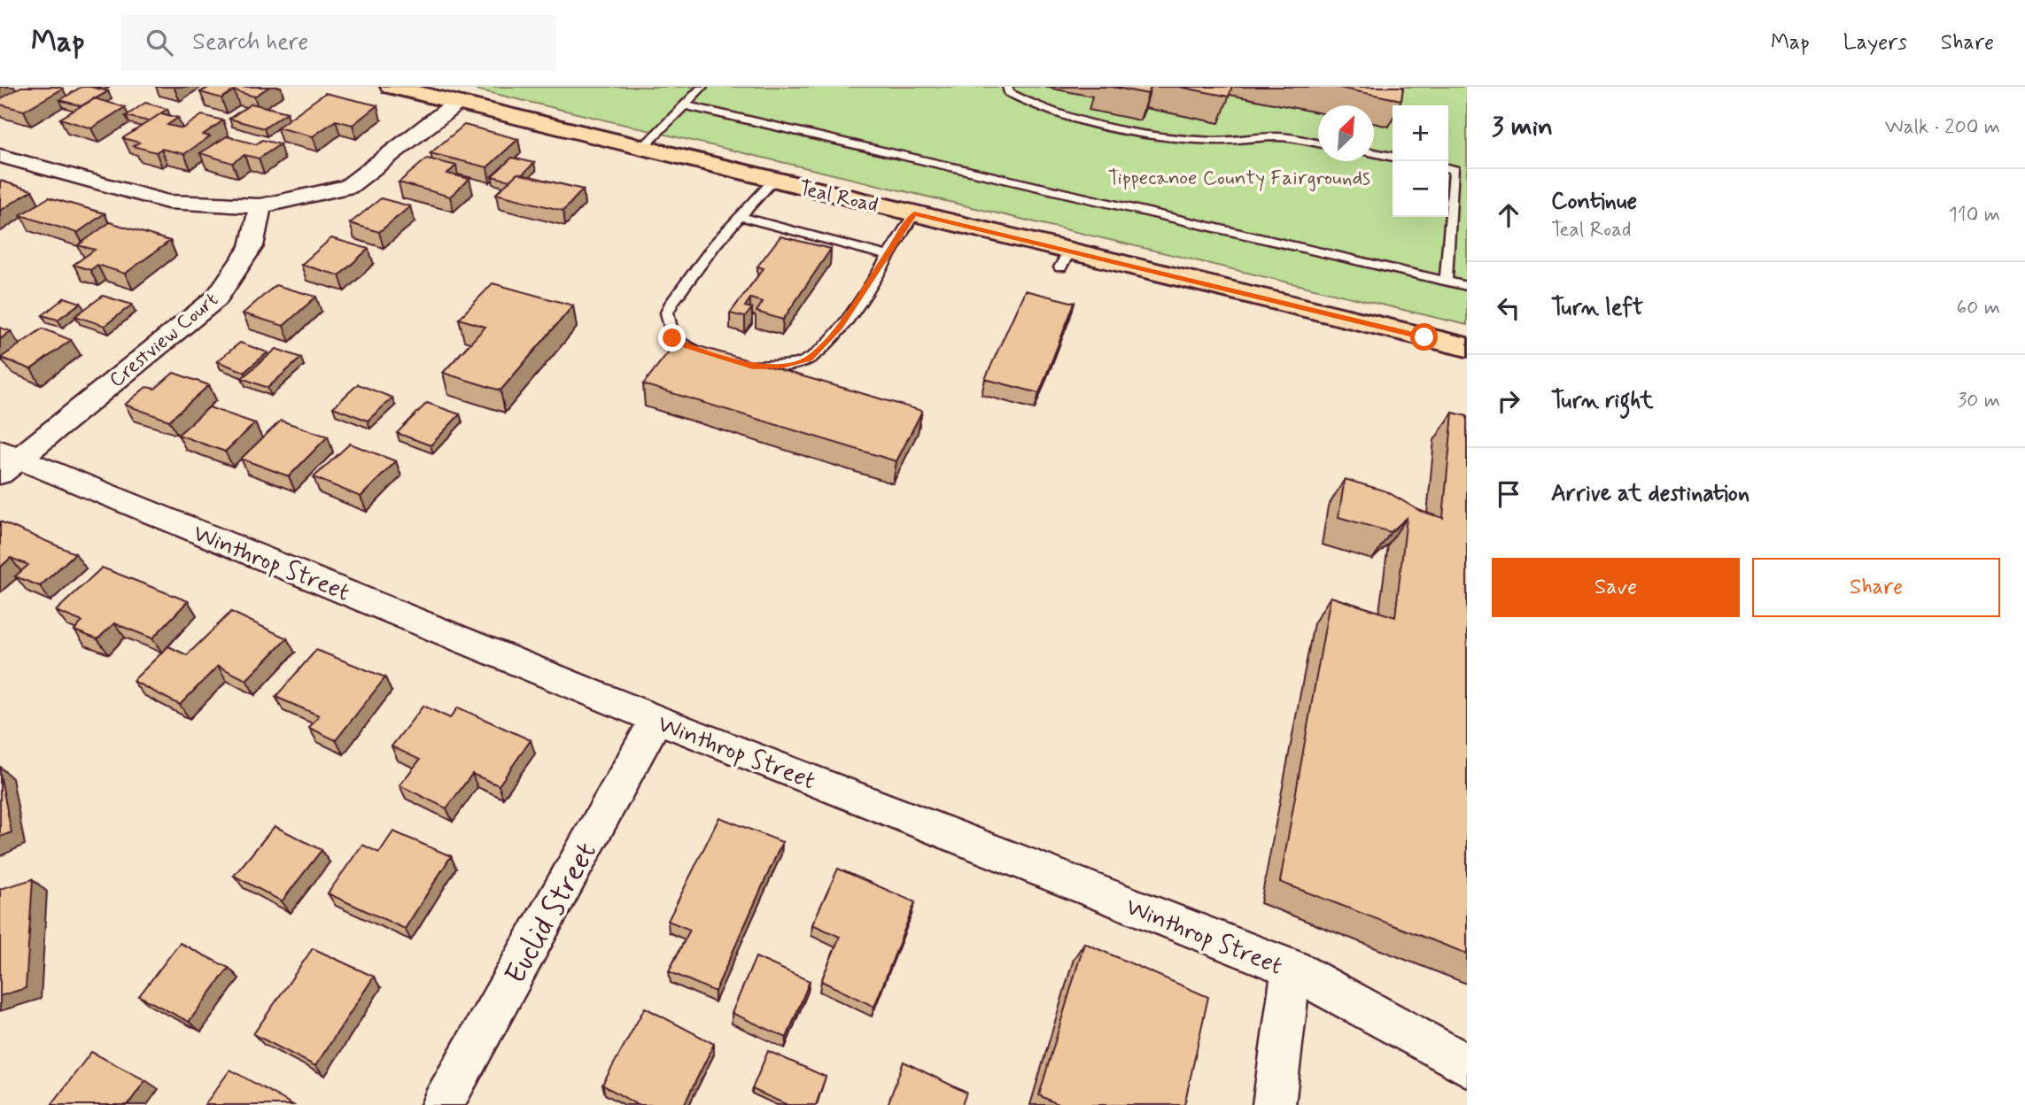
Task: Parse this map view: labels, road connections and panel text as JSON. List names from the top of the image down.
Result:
{
  "streets": {
    "main road": ["Teal Road"],
    "street": ["Crestview Court", "Winthrop Street", "Euclid Street"]
  },
  "crossings": [
    ["Crestview Court", "Winthrop Street"],
    ["Winthrop Street", "Euclid Street"]
  ],
  "parks": ["Tippecanoe County Fairgrounds"],
  "north": "top right",
  "page": {
    "header": "Map",
    "search": "Search here",
    "nav": ["Map", "Layers", "Share"],
    "heading": ["3 min", "Walk · 200 m"],
    "map_buttons": ["+", "−"],
    "list": [
      ["Continue", "Teal Road", "110 m"],
      ["Turn left", "60 m"],
      ["Turn right", "30 m"],
      "Arrive at destination"
    ],
    "buttons": ["Save", "Share"]
  }
}
